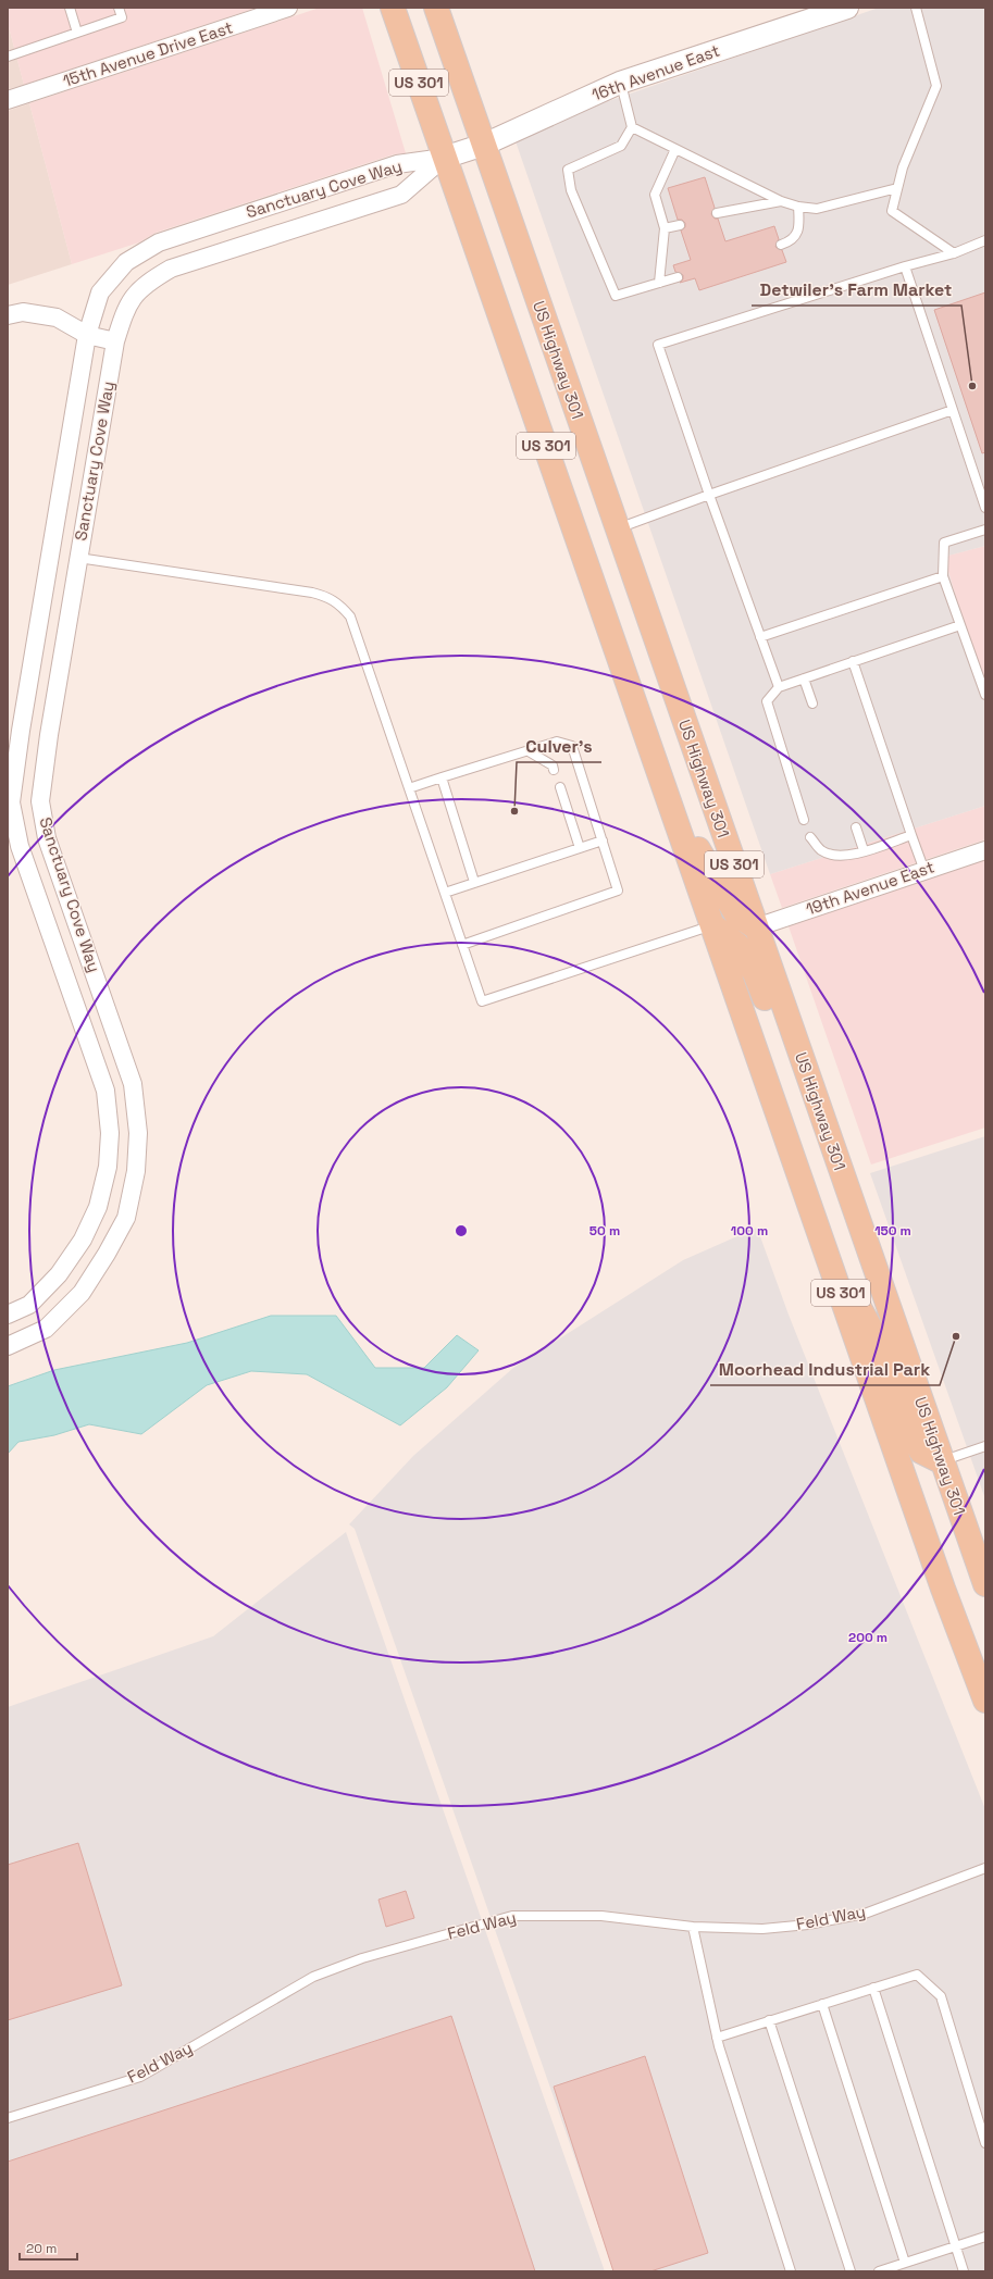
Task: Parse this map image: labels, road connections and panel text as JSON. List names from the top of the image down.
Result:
{
  "streets": {
    "main road": ["US 301", "US Highway 301"],
    "street": [
      "15th Avenue Drive East",
      "16th Avenue East",
      "Sanctuary Cove Way",
      "19th Avenue East"
    ],
    "lane": ["Feld Way"]
  },
  "crossings": [
    ["16th Avenue East", "US 301"],
    ["16th Avenue East", "Sanctuary Cove Way"],
    ["16th Avenue East", "US Highway 301"],
    ["US 301", "Sanctuary Cove Way"],
    ["US 301", "US Highway 301"],
    ["US Highway 301", "19th Avenue East"]
  ],
  "places": ["Detwiler's Farm Market", "Culver's", "Moorhead Industrial Park"],
  "scale_bar": "20 m",
  "rings": [
    "50 m",
    "100 m",
    "150 m",
    "200 m"
  ]
}
